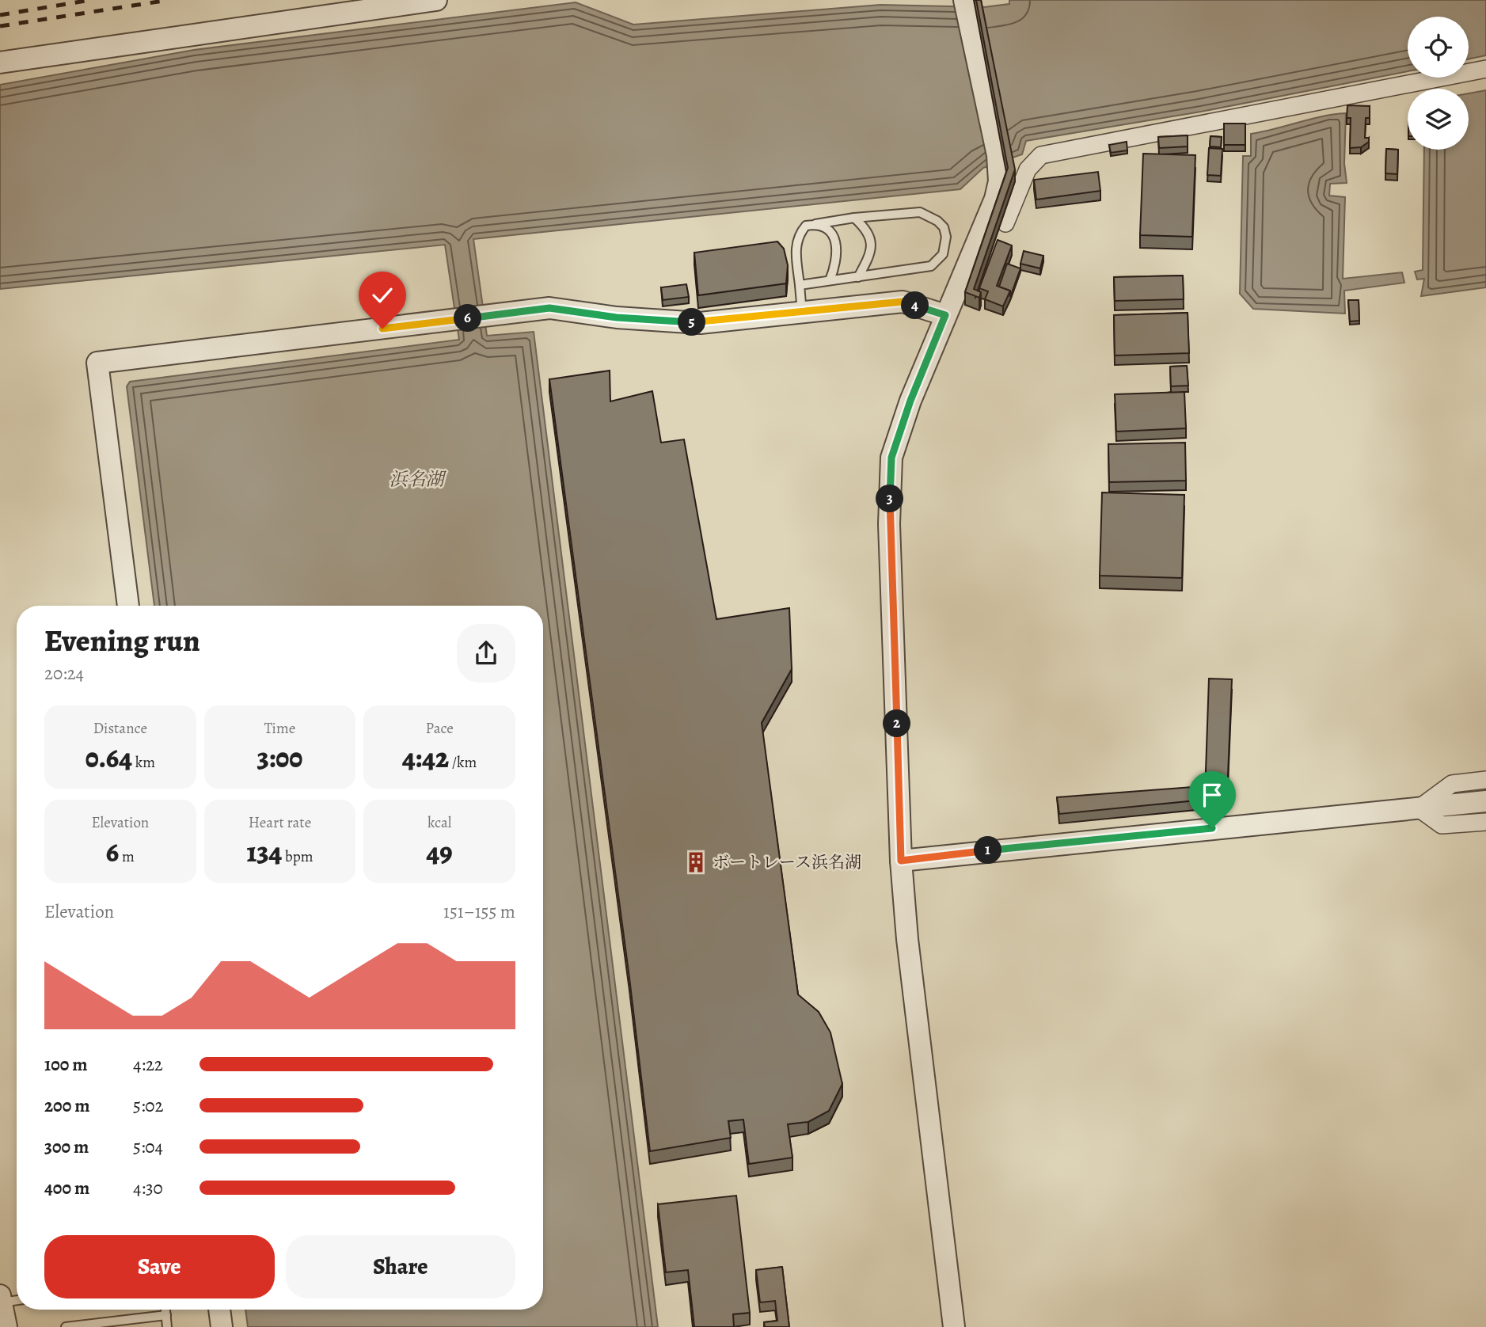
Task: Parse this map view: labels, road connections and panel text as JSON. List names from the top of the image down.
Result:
{
  "water": ["浜名湖"],
  "places": {
    "building": ["ボートレース浜名湖"]
  },
  "page": {
    "pins": [
      "4",
      "6",
      "5",
      "3",
      "2",
      "1"
    ],
    "heading": ["Evening run", "20:24"],
    "stats": [
      ["Distance", "0.64 km"],
      ["Time", "3:00"],
      ["Pace", "4:42 /km"],
      ["Elevation", "6 m"],
      ["Heart rate", "134 bpm"],
      ["kcal", "49"]
    ],
    "chart": ["Elevation", "151–155 m"],
    "list": [
      {
        "name": "100 m",
        "note": "4:22"
      },
      {
        "name": "200 m",
        "note": "5:02"
      },
      {
        "name": "300 m",
        "note": "5:04"
      },
      {
        "name": "400 m",
        "note": "4:30"
      }
    ],
    "buttons": ["Save", "Share"]
  }
}
